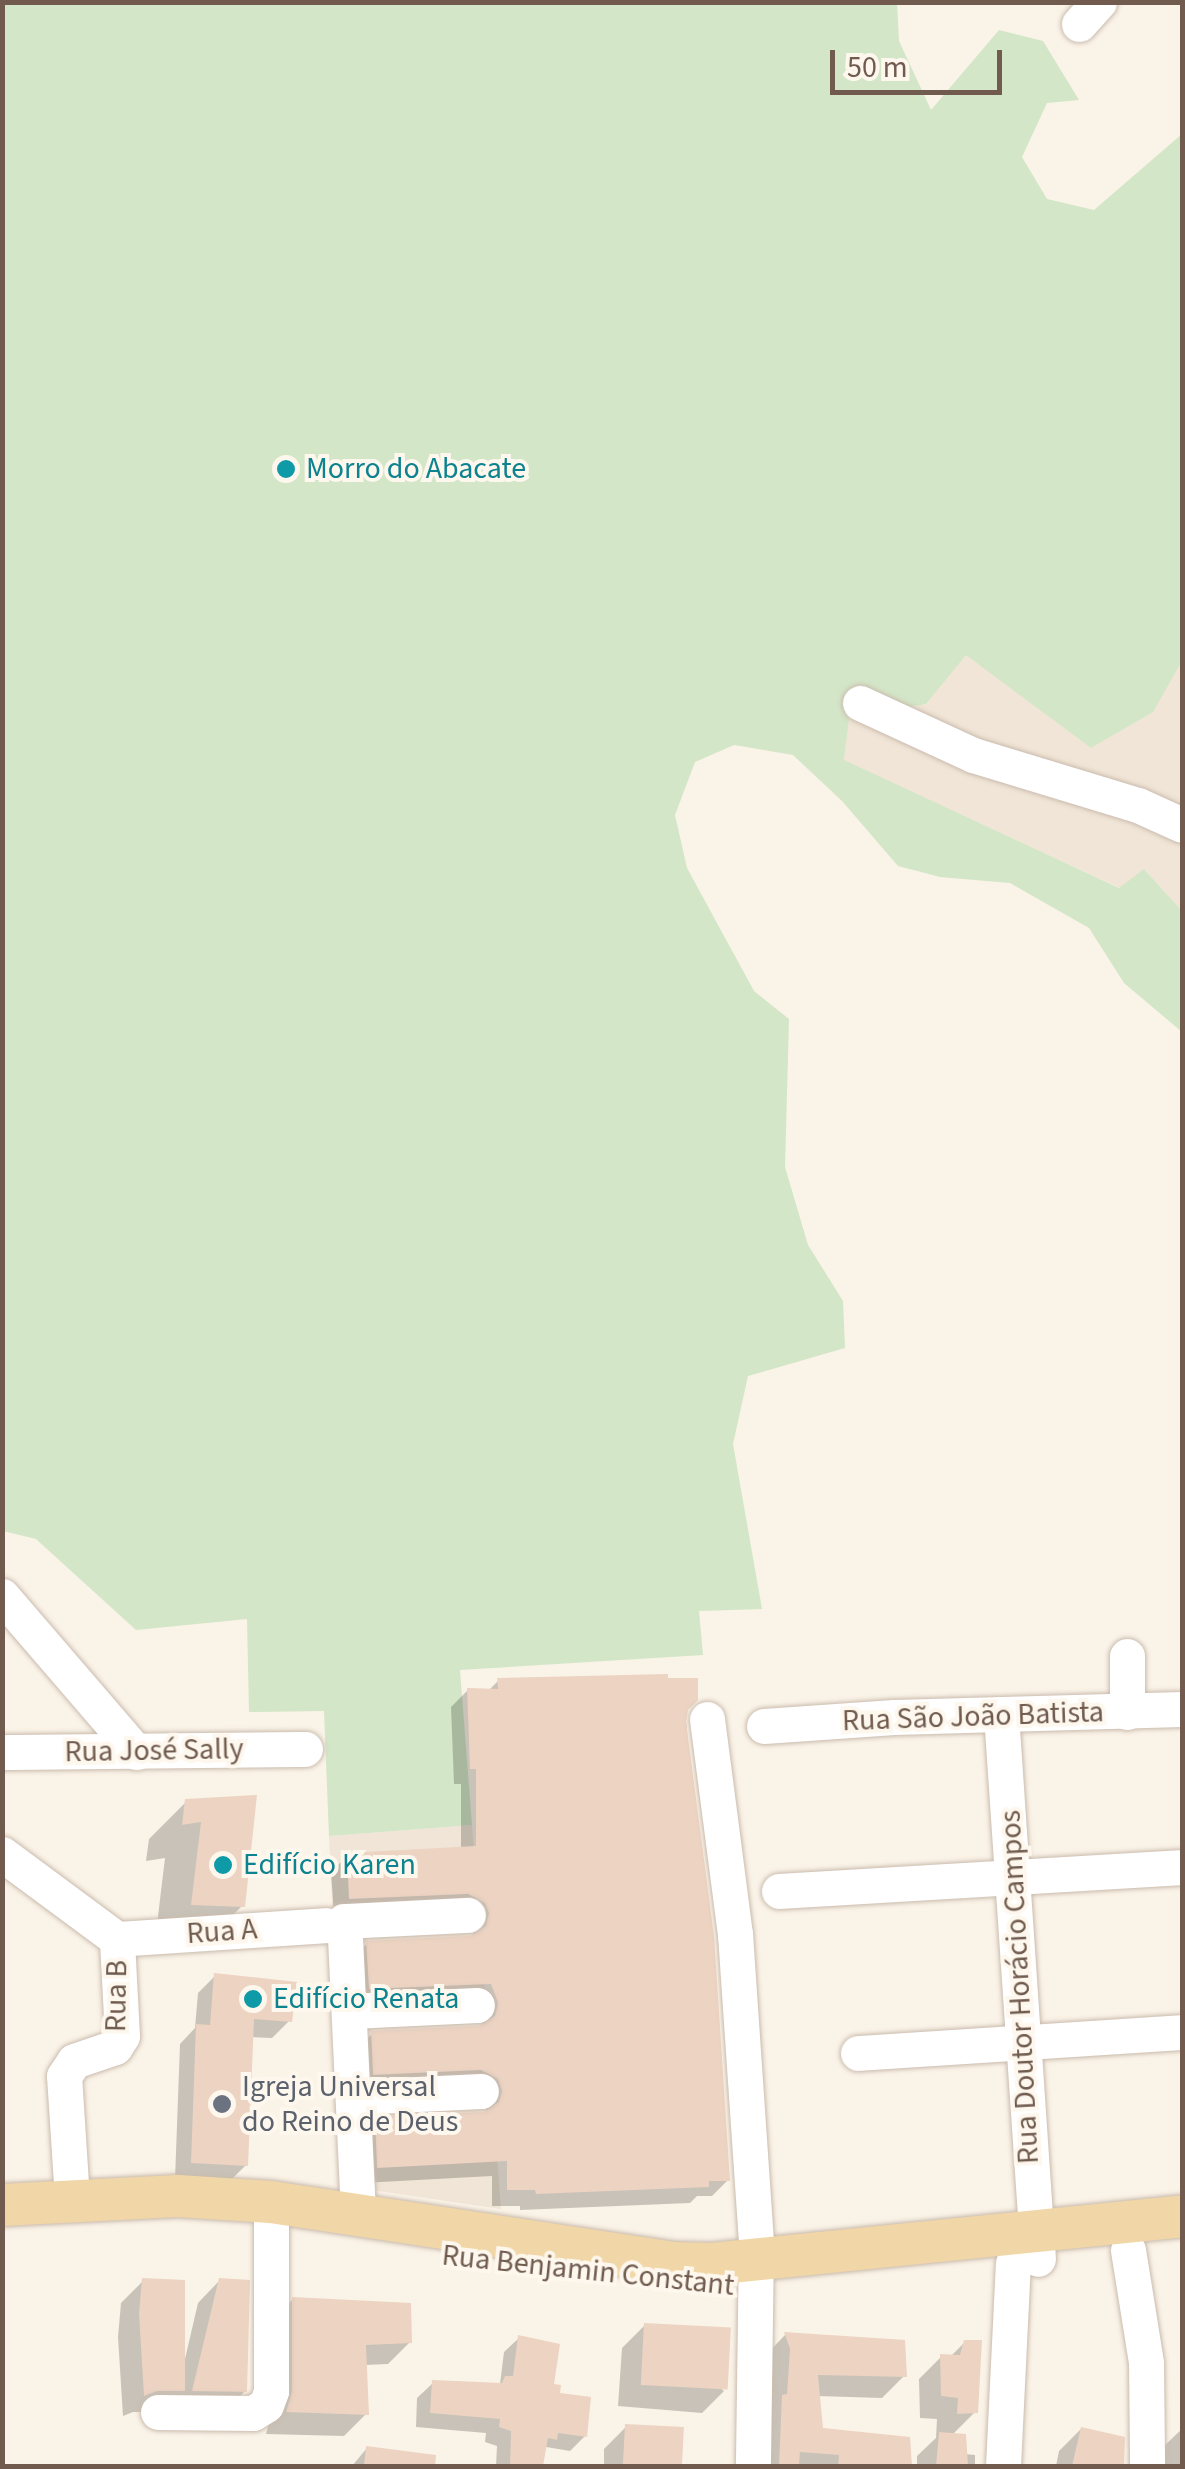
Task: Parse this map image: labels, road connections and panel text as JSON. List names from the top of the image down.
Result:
{
  "streets": {
    "main road": ["Rua Benjamin Constant"],
    "street": [
      "Rua São João Batista",
      "Rua José Sally",
      "Rua A",
      "Rua Doutor Horácio Campos",
      "Rua B"
    ]
  },
  "crossings": [
    ["Rua São João Batista", "Rua Doutor Horácio Campos"],
    ["Rua A", "Rua B"],
    ["Rua Doutor Horácio Campos", "Rua Benjamin Constant"],
    ["Rua B", "Rua Benjamin Constant"]
  ],
  "places": [
    "Morro do Abacate",
    "Edifício Karen",
    "Edifício Renata",
    "Igreja Universal do Reino de Deus"
  ],
  "scale_bar": "50 m"
}
